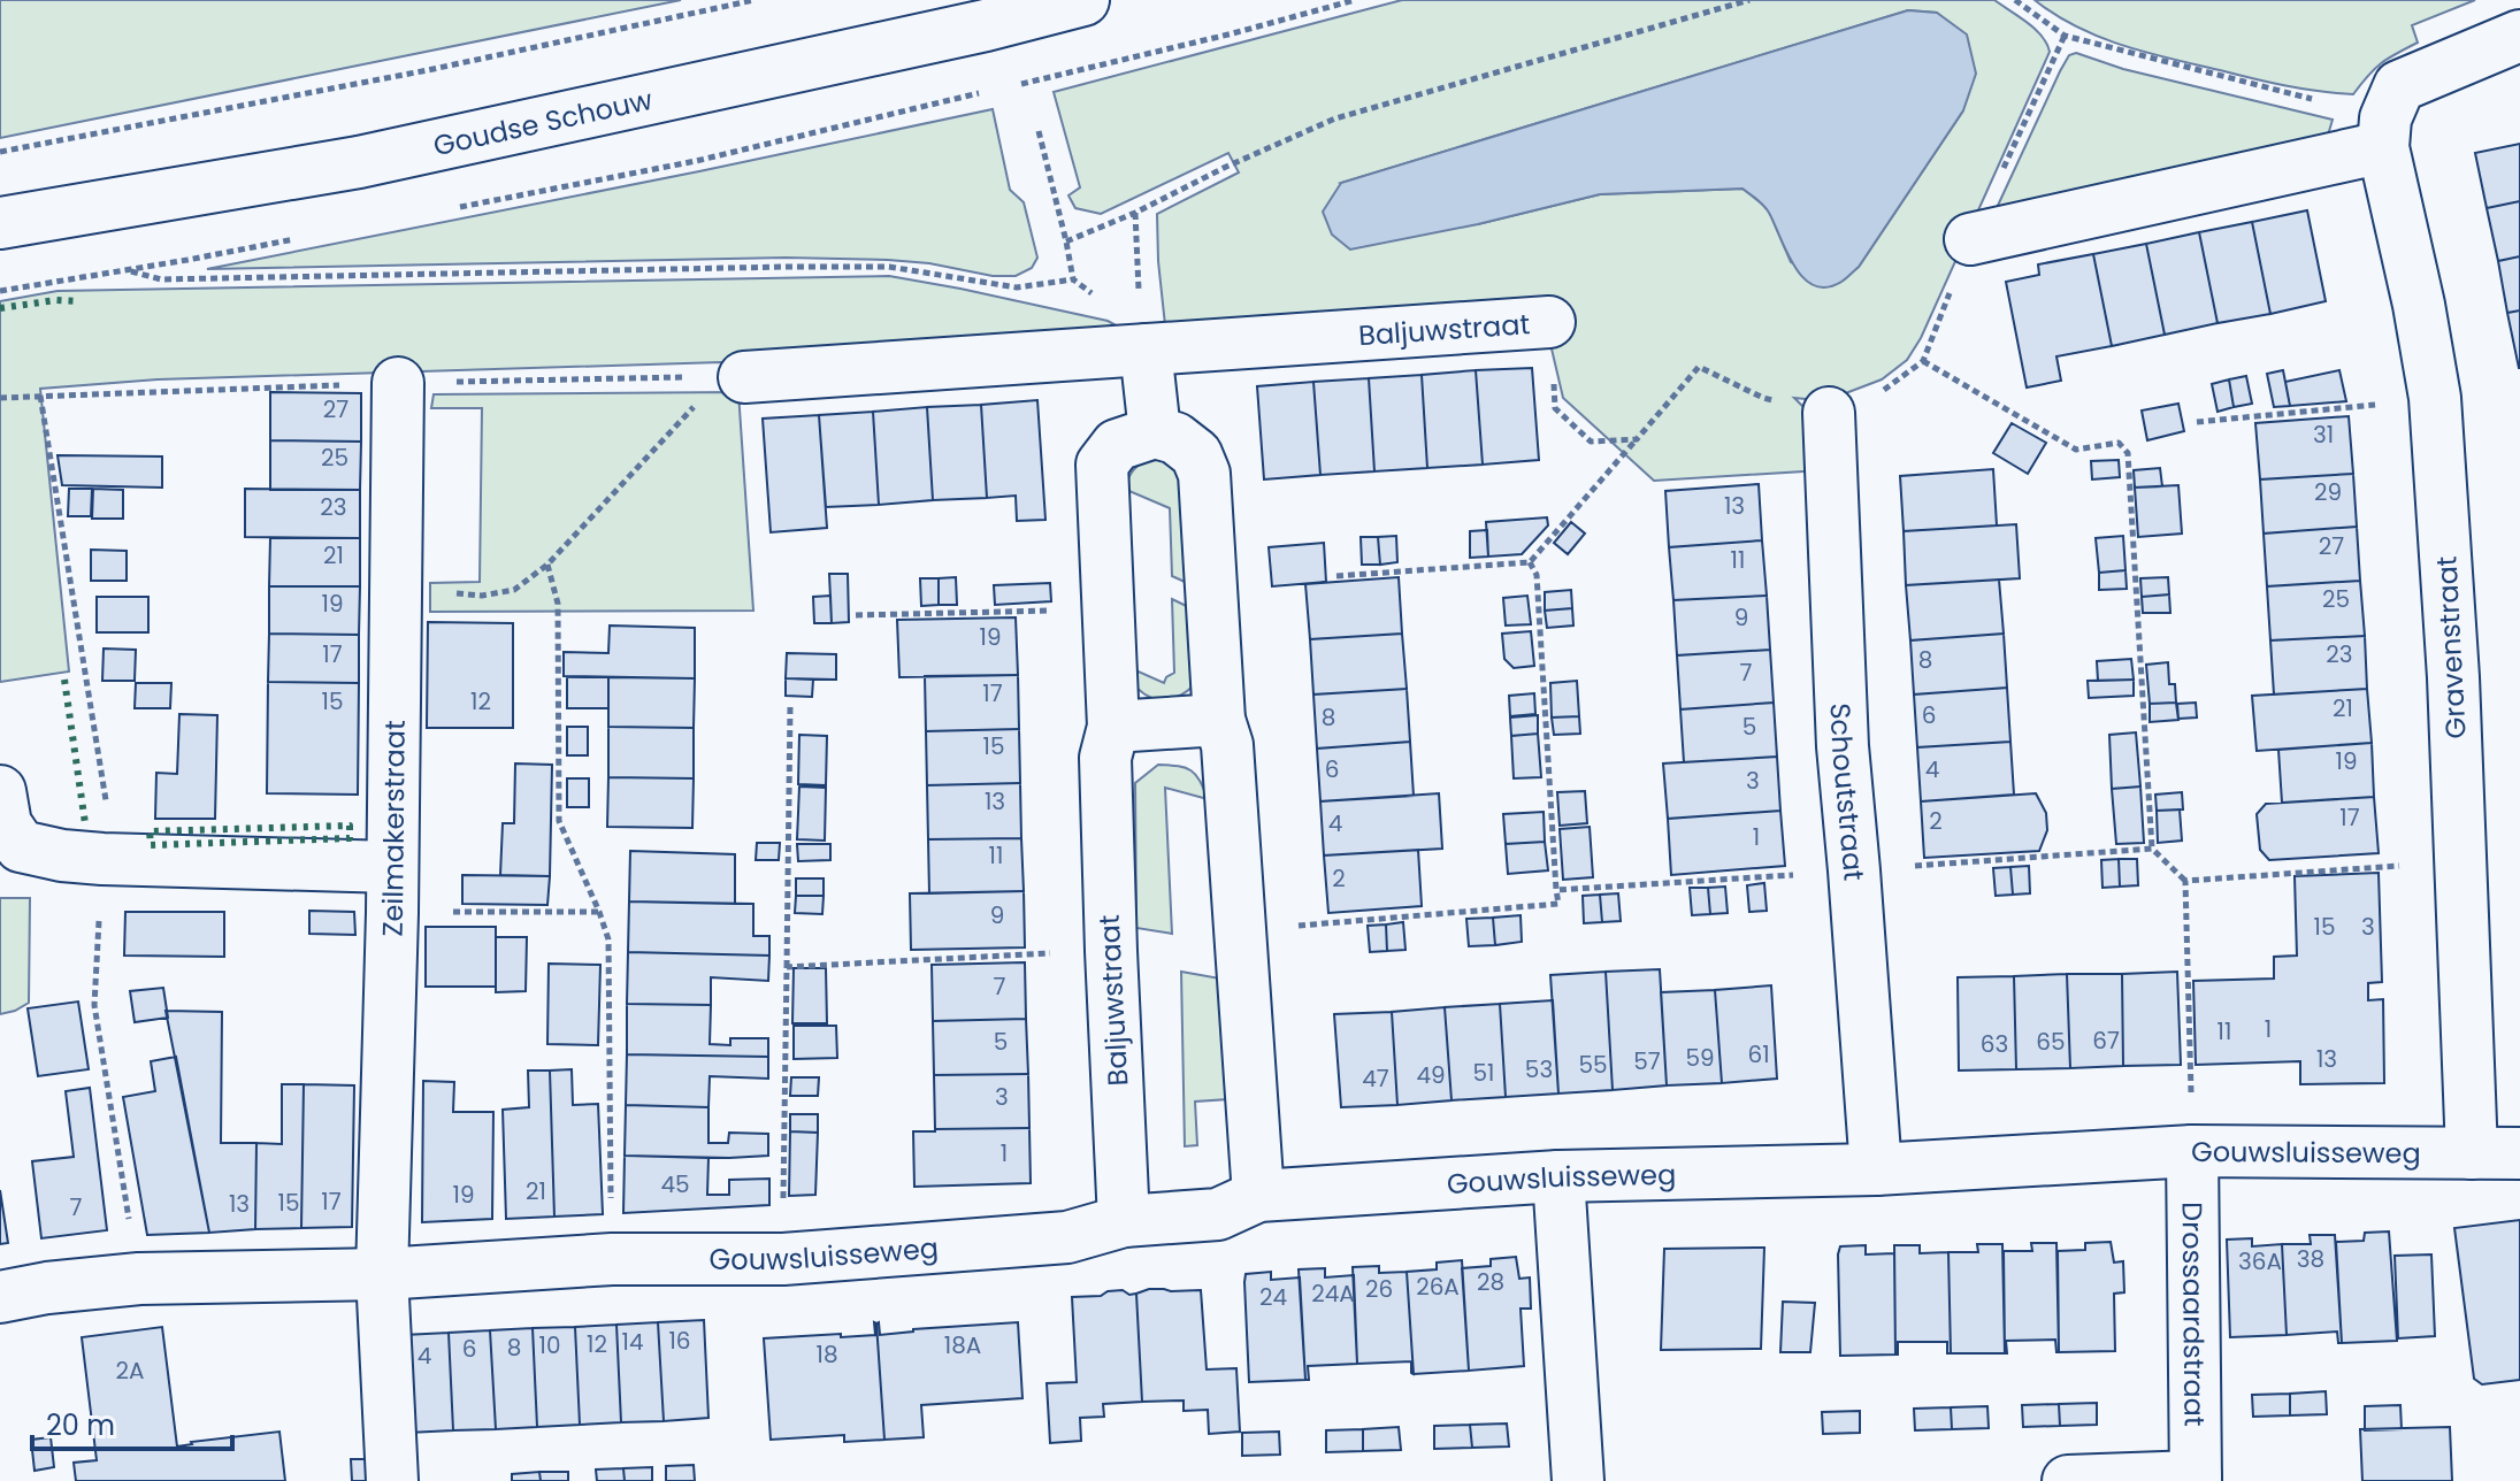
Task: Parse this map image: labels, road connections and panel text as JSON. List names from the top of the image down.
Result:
{
  "streets": {
    "street": [
      "Goudse Schouw",
      "Baljuwstraat",
      "Gravenstraat",
      "Schoutstraat",
      "Zeilmakerstraat",
      "Gouwsluisseweg",
      "Drossaardstraat"
    ]
  },
  "crossings": [
    ["Baljuwstraat", "Gouwsluisseweg"],
    ["Gravenstraat", "Gouwsluisseweg"],
    ["Schoutstraat", "Gouwsluisseweg"],
    ["Zeilmakerstraat", "Gouwsluisseweg"],
    ["Gouwsluisseweg", "Drossaardstraat"]
  ],
  "house_numbers": [
    "27",
    "31",
    "25",
    "29",
    "13",
    "23",
    "27",
    "21",
    "11",
    "25",
    "19",
    "9",
    "19",
    "17",
    "23",
    "8",
    "7",
    "17",
    "15",
    "12",
    "21",
    "6",
    "8",
    "5",
    "15",
    "19",
    "6",
    "4",
    "3",
    "13",
    "17",
    "2",
    "4",
    "1",
    "11",
    "2",
    "9",
    "15",
    "3",
    "7",
    "1",
    "11",
    "67",
    "5",
    "65",
    "63",
    "61",
    "59",
    "13",
    "57",
    "55",
    "53",
    "51",
    "49",
    "47",
    "3",
    "1",
    "45",
    "21",
    "19",
    "17",
    "15",
    "13",
    "7",
    "38",
    "36A",
    "28",
    "26A",
    "26",
    "24A",
    "24",
    "16",
    "14",
    "12",
    "10",
    "18A",
    "8",
    "6",
    "18",
    "4",
    "2A"
  ],
  "scale_bar": "20 m"
}
